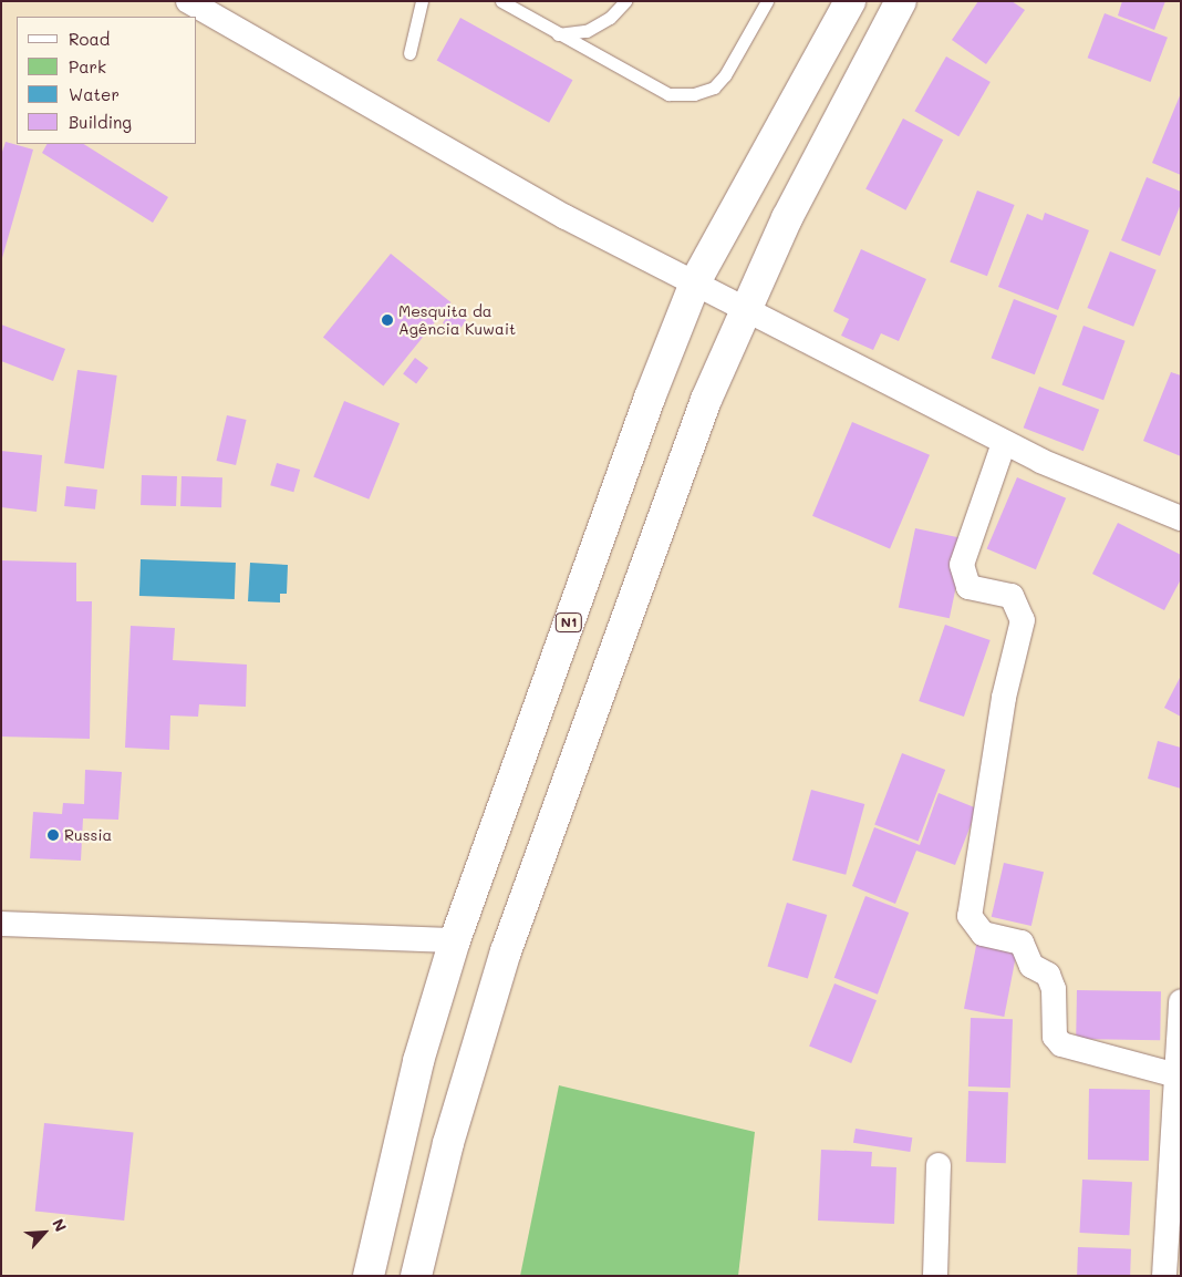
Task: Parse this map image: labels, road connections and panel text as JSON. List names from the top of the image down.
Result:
{
  "streets": {
    "main road": ["N1"]
  },
  "places": ["Mesquita da Agência Kuwait", "Russia"],
  "legend": [
    "Road",
    "Park",
    "Water",
    "Building"
  ],
  "north": "top right"
}
